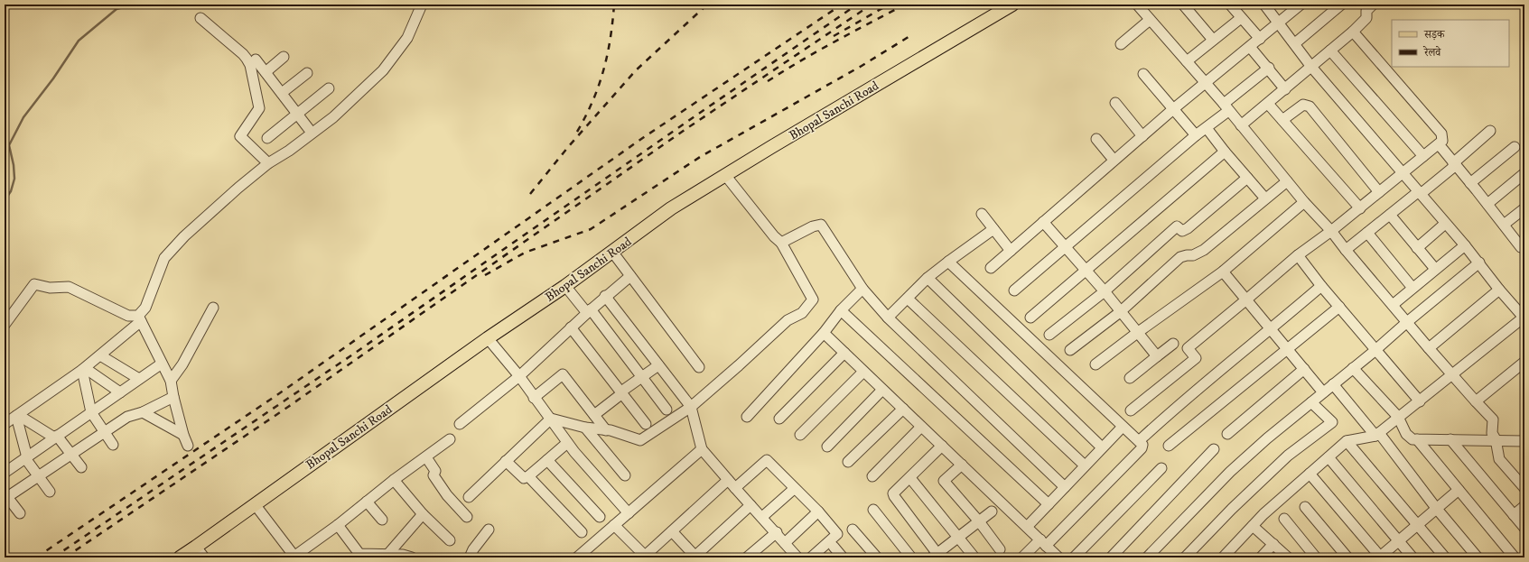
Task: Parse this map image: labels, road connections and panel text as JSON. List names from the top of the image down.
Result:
{
  "streets": {
    "main road": ["Bhopal Sanchi Road"]
  },
  "legend": ["सड़क", "रेलवे"]
}
